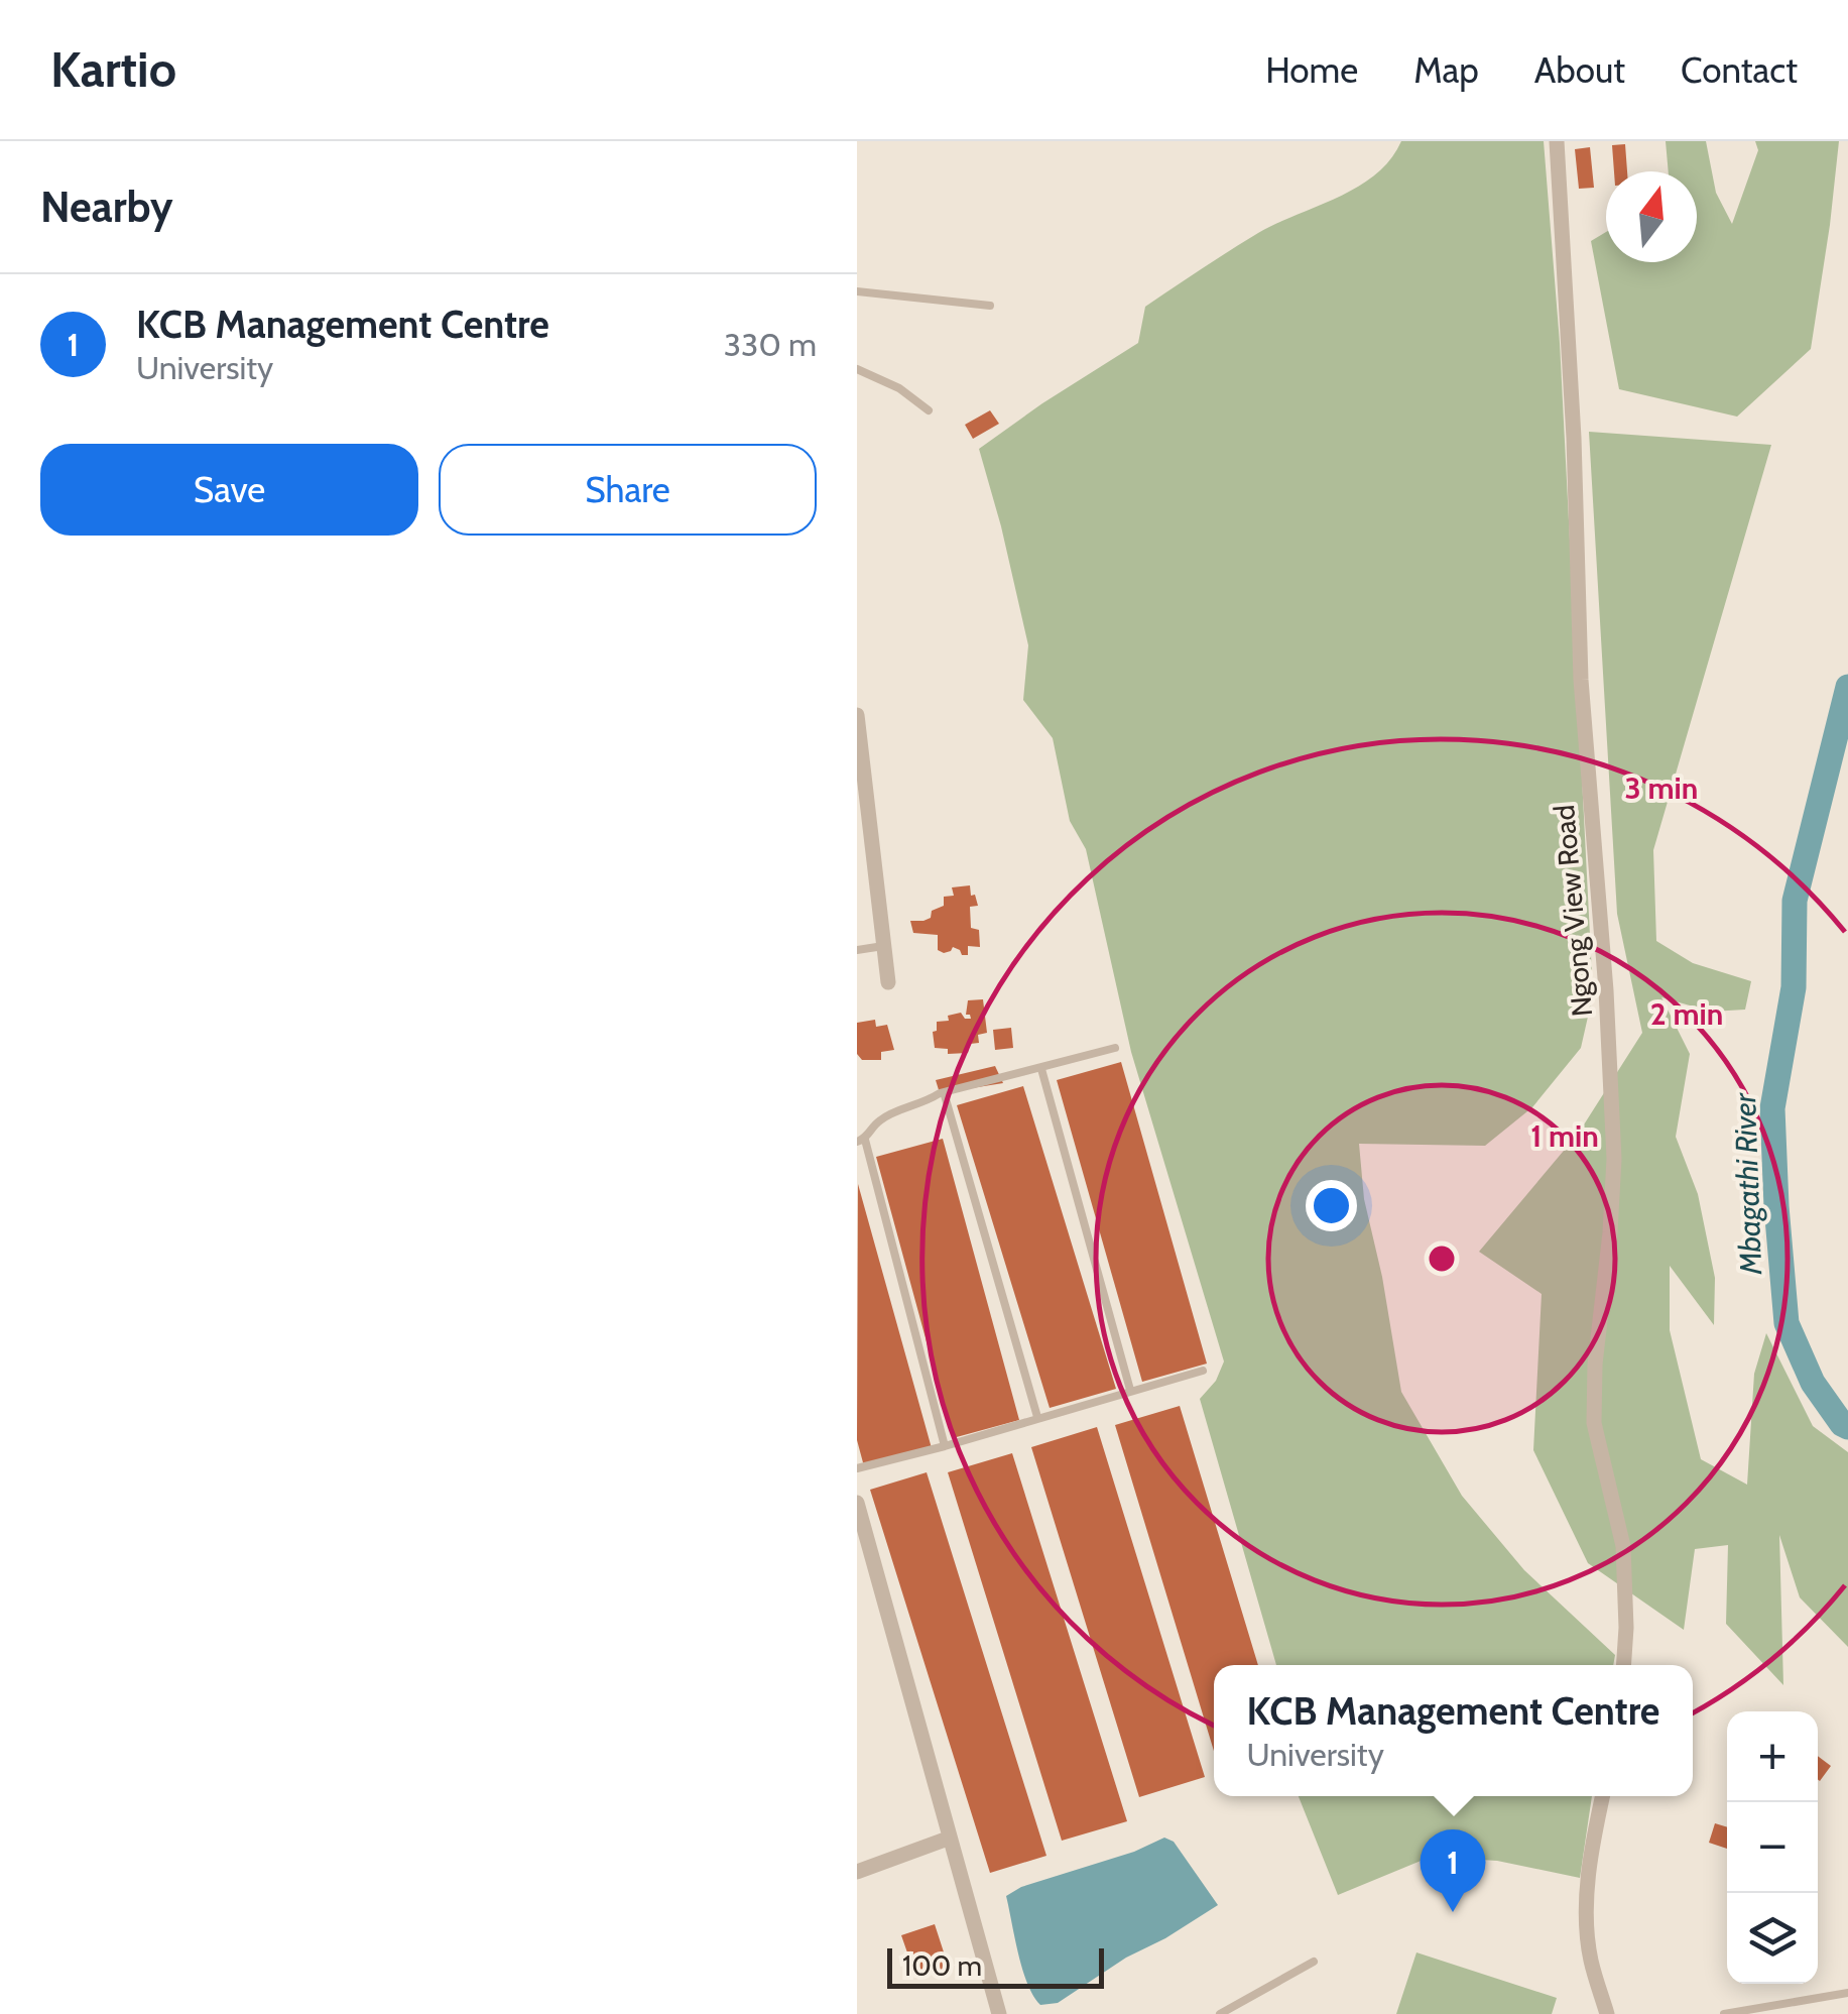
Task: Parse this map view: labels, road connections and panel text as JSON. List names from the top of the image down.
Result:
{
  "streets": {
    "street": ["Ngong View Road"]
  },
  "water": ["Mbagathi River"],
  "scale_bar": "100 m",
  "north": "top",
  "page": {
    "header": "Kartio",
    "nav": [
      "Home",
      "Map",
      "About",
      "Contact"
    ],
    "heading": "Nearby",
    "list": [
      {
        "mark": "1",
        "name": "KCB Management Centre",
        "note": "University",
        "value": "330 m"
      }
    ],
    "buttons": ["Save", "Share"],
    "popup": ["KCB Management Centre", "University"],
    "map_buttons": ["+", "−"],
    "pins": "1",
    "scale": "100 m"
  },
  "rings": ["3 min", "2 min", "1 min"]
}
